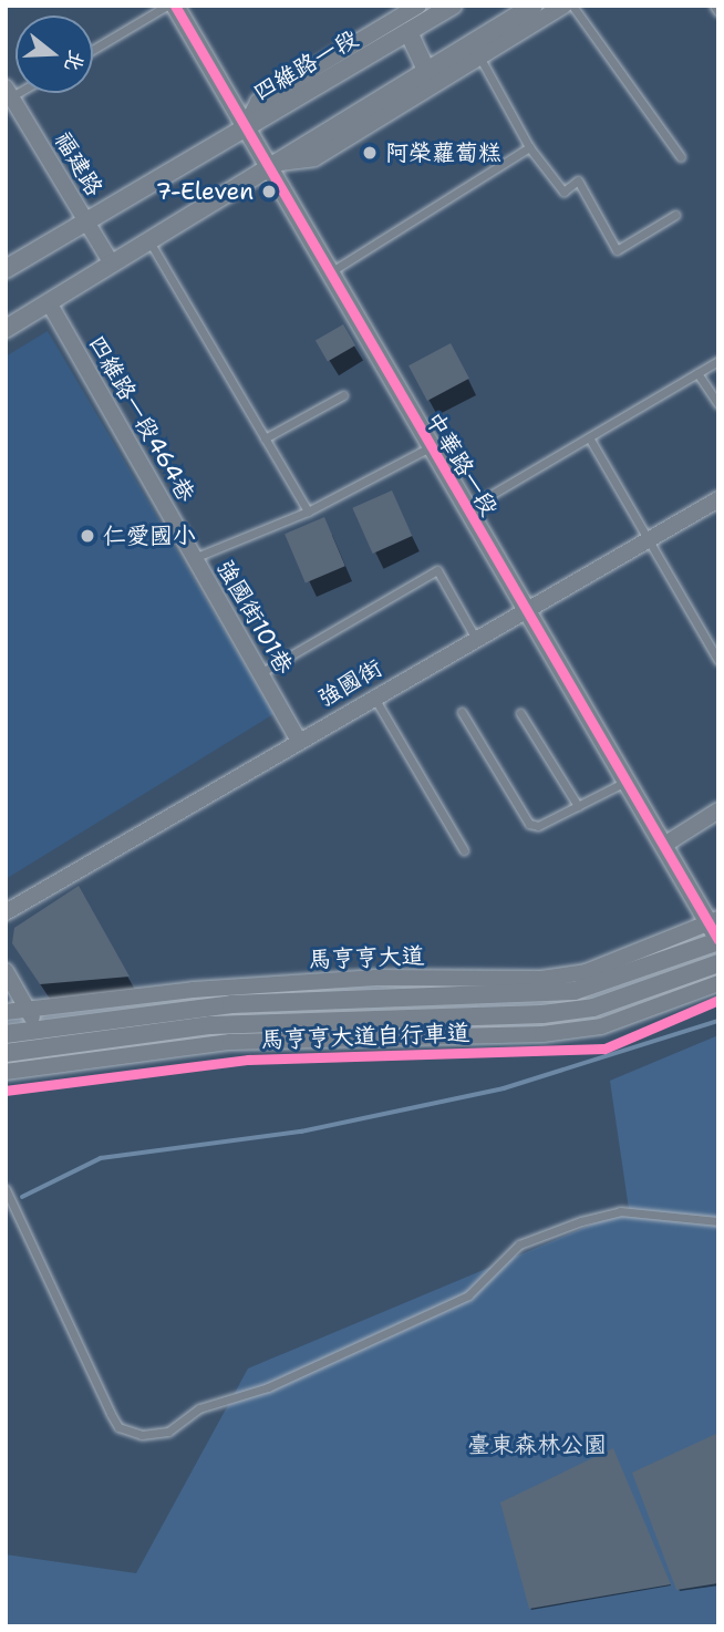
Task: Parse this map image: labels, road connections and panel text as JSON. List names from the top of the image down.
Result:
{
  "streets": {
    "street": [
      "四維路一段",
      "福建路",
      "四維路一段464巷",
      "中華路一段",
      "強國街101巷",
      "強國街",
      "馬亨亨大道"
    ],
    "cycle path": ["馬亨亨大道自行車道"]
  },
  "crossings": [
    ["四維路一段", "中華路一段"],
    ["四維路一段464巷", "強國街101巷"],
    ["中華路一段", "強國街"],
    ["中華路一段", "馬亨亨大道"],
    ["強國街101巷", "強國街"]
  ],
  "parks": ["臺東森林公園"],
  "places": ["阿榮蘿蔔糕", "7-Eleven", "仁愛國小"],
  "north": "right"
}
